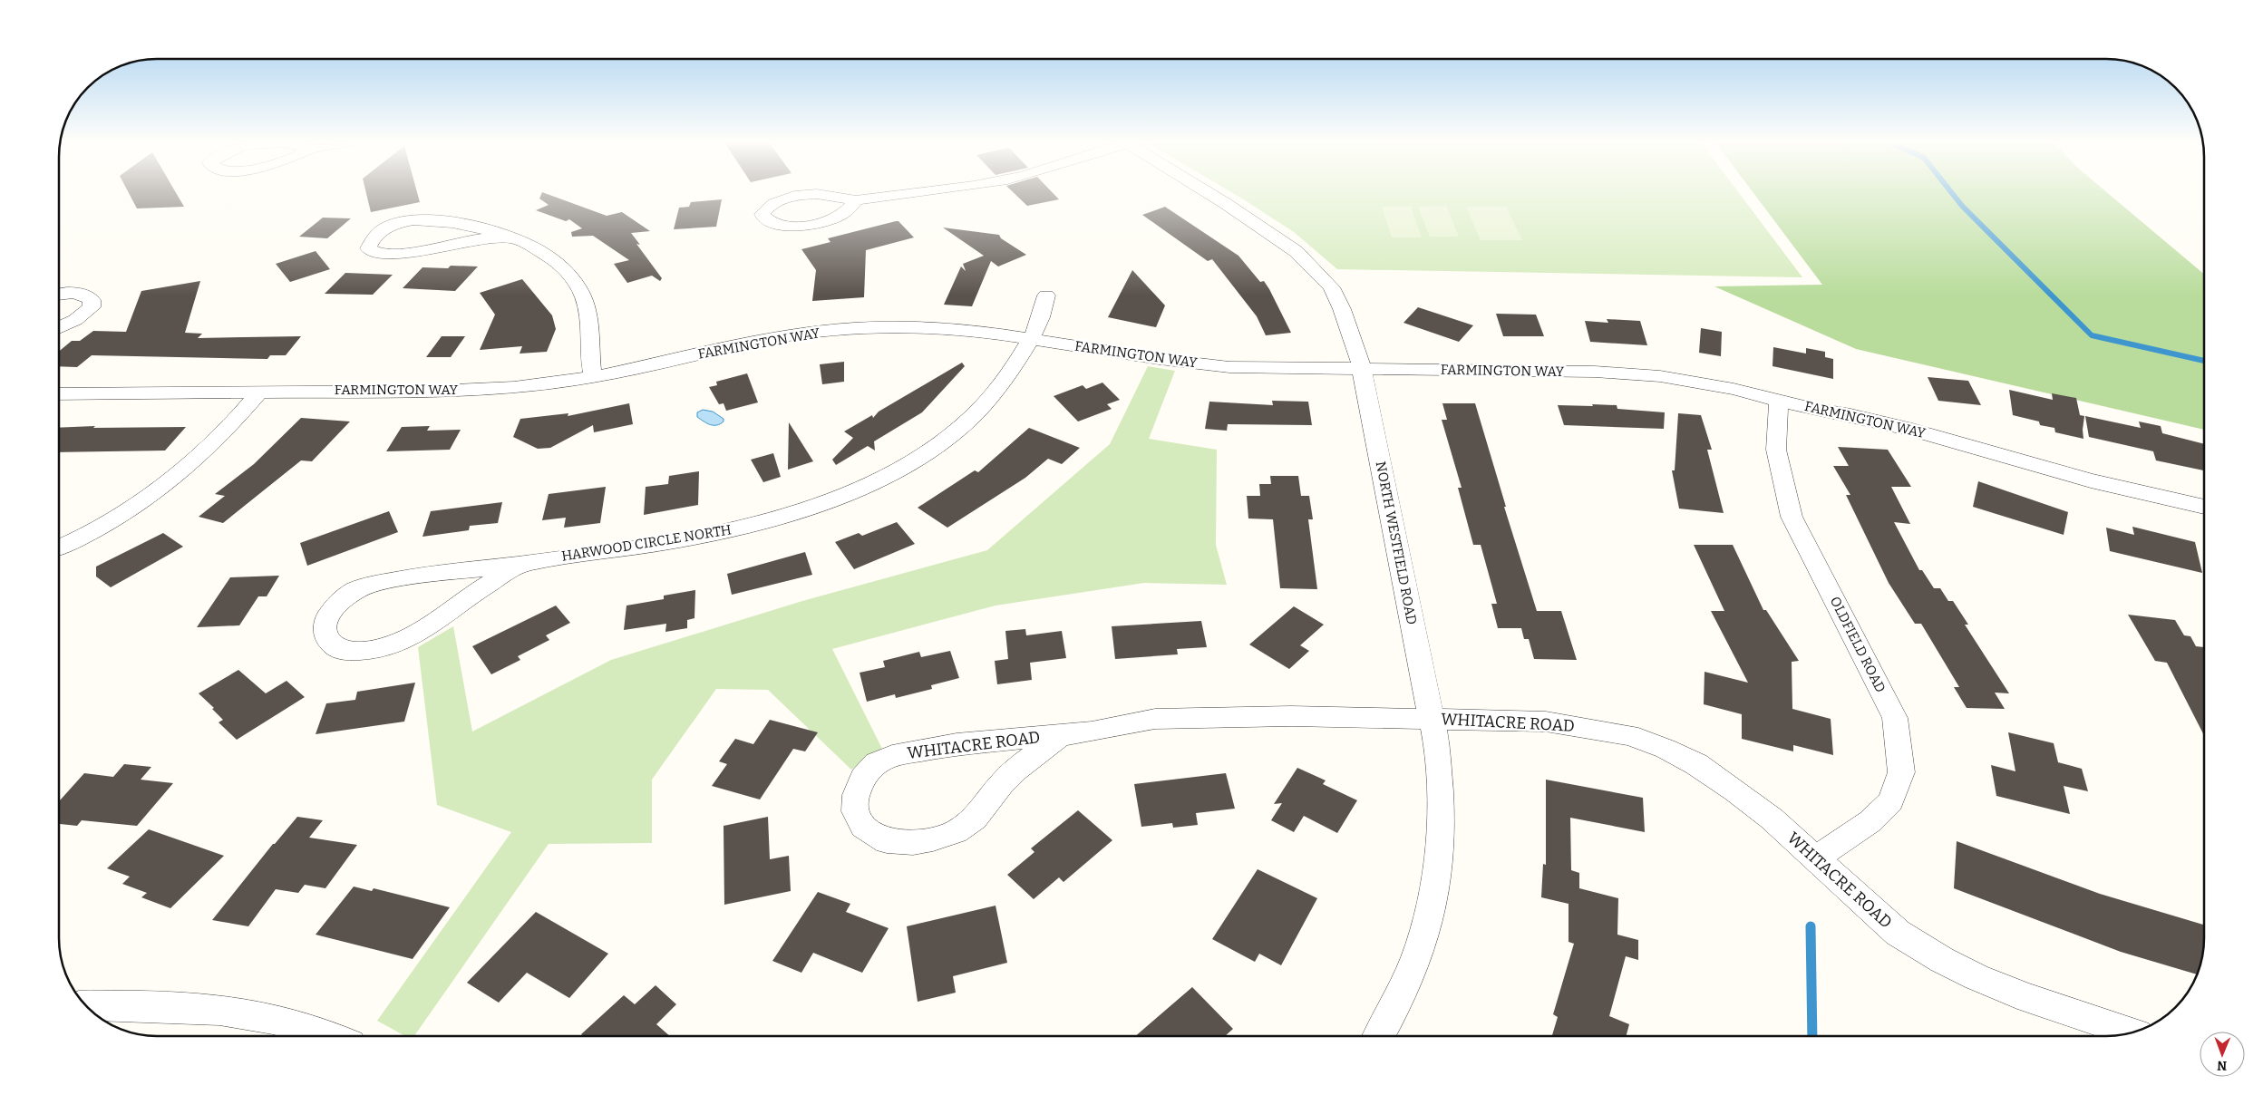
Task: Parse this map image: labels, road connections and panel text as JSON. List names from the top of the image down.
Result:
{
  "streets": {
    "street": [
      "FARMINGTON WAY",
      "HARWOOD CIRCLE NORTH",
      "NORTH WESTFIELD ROAD",
      "OLDFIELD ROAD",
      "WHITACRE ROAD"
    ]
  },
  "crossings": [
    ["FARMINGTON WAY", "HARWOOD CIRCLE NORTH"],
    ["FARMINGTON WAY", "NORTH WESTFIELD ROAD"],
    ["FARMINGTON WAY", "OLDFIELD ROAD"],
    ["NORTH WESTFIELD ROAD", "WHITACRE ROAD"],
    ["OLDFIELD ROAD", "WHITACRE ROAD"]
  ],
  "north": "bottom"
}
